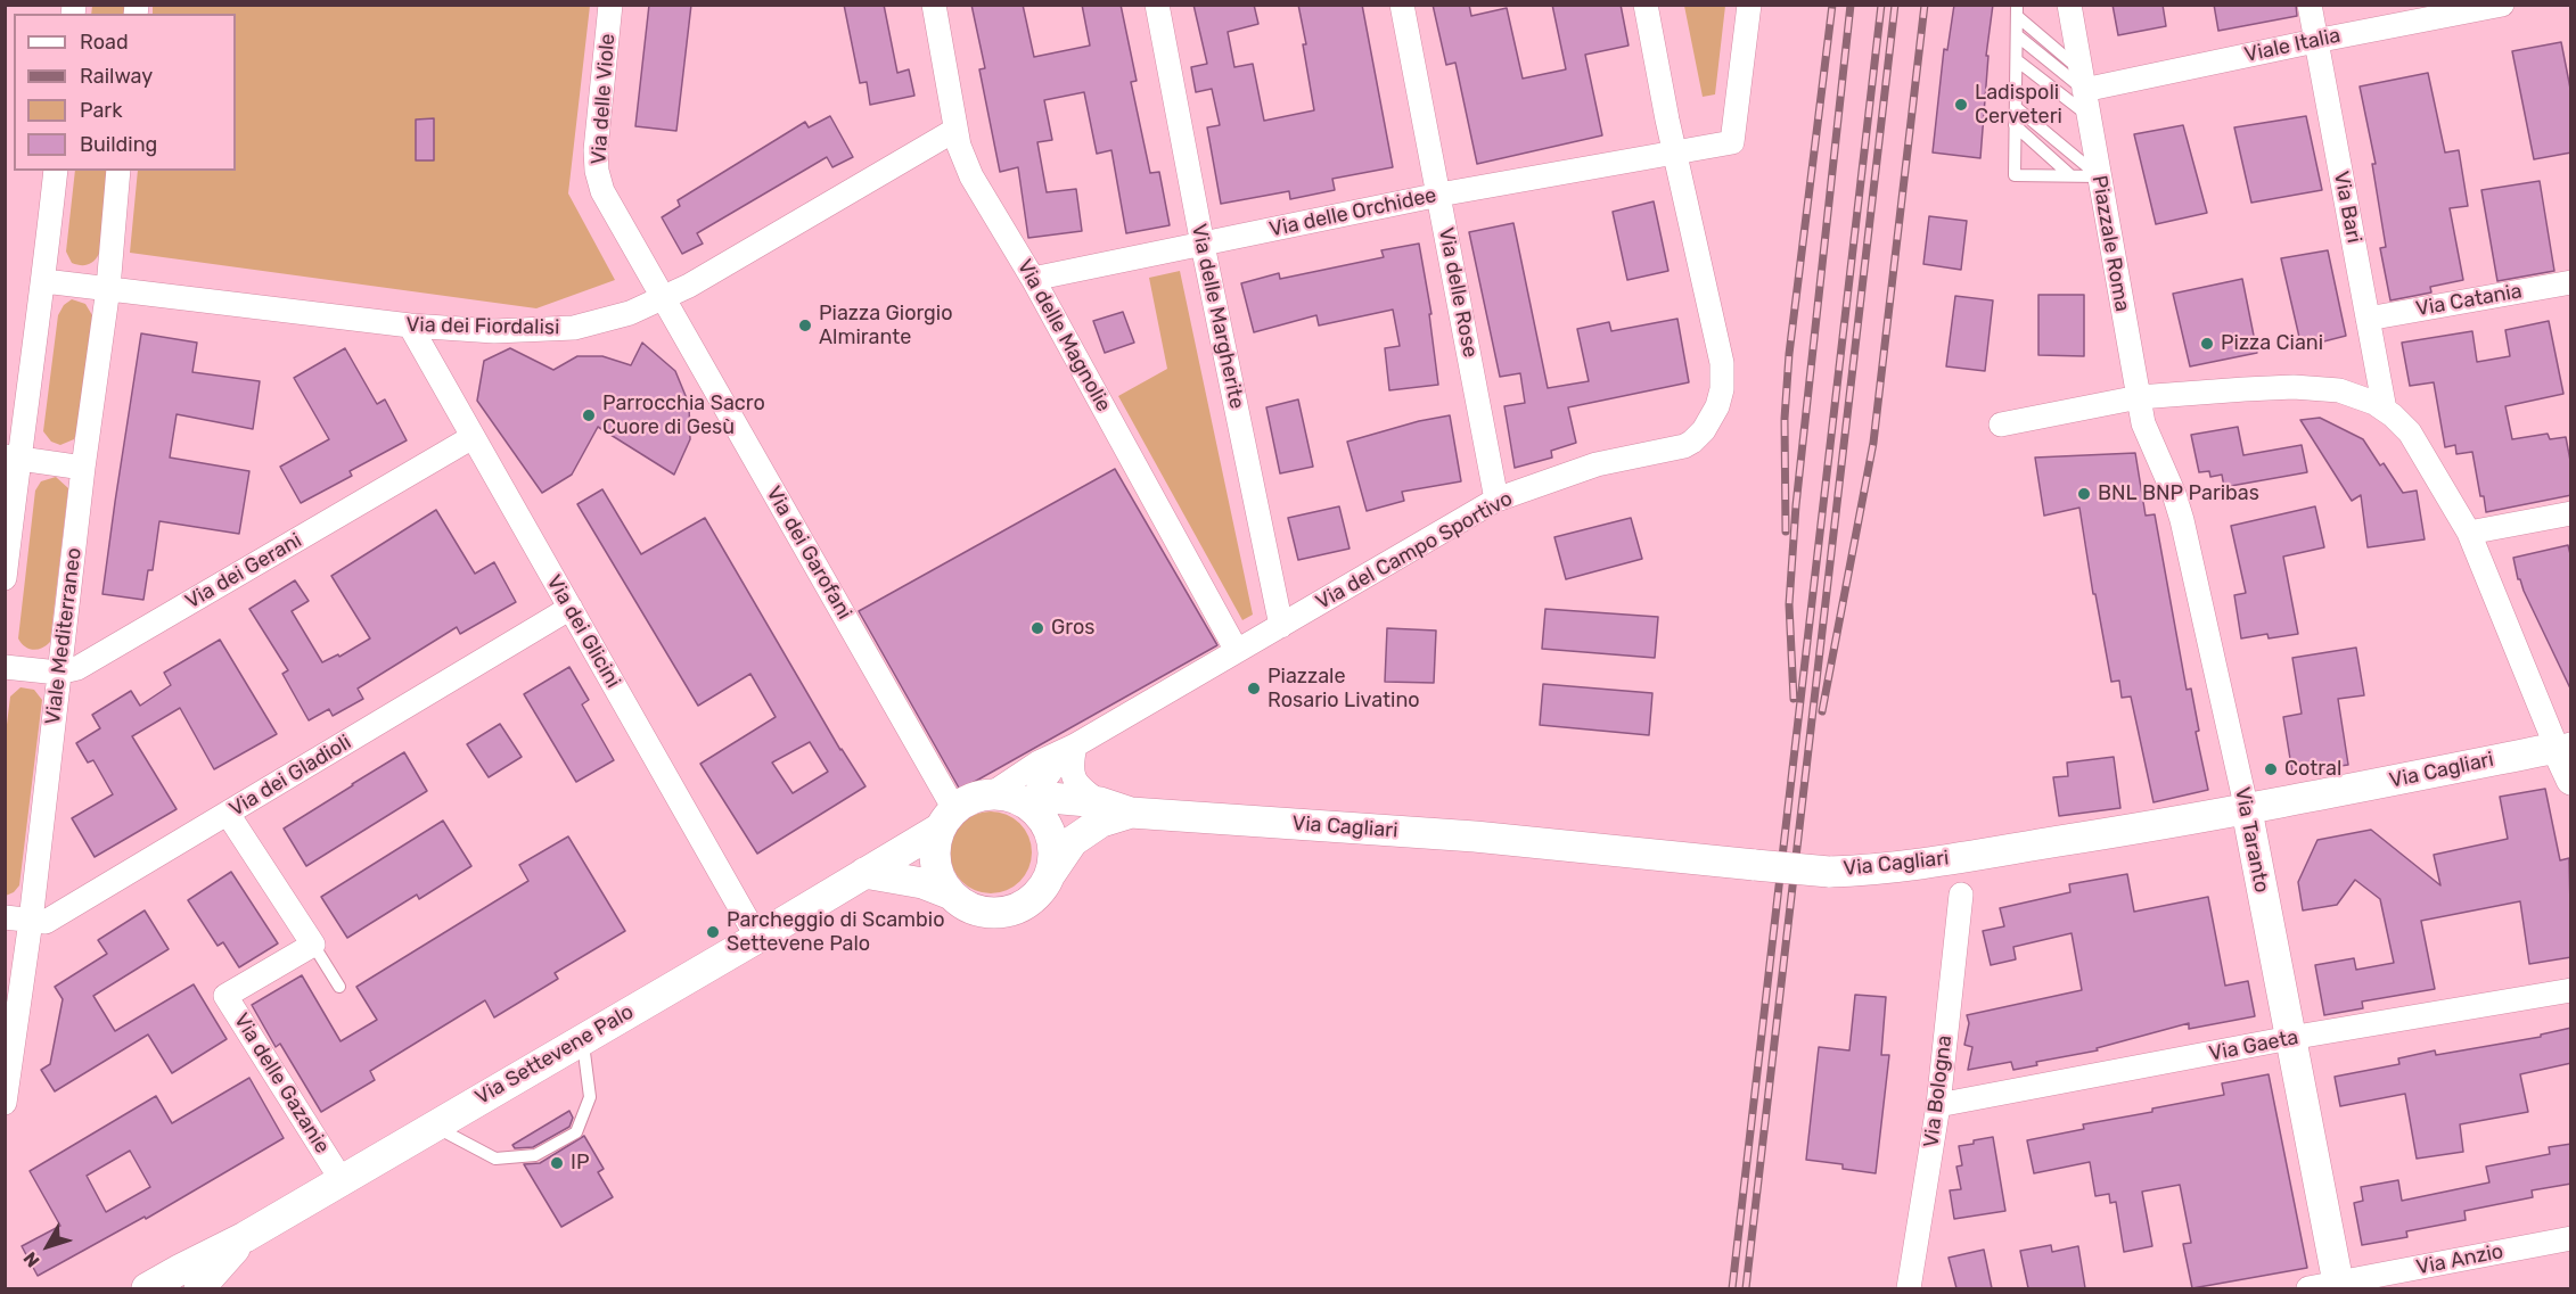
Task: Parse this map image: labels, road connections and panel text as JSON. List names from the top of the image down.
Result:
{
  "streets": {
    "street": [
      "Viale Italia",
      "Via delle Viole",
      "Via Bari",
      "Via delle Orchidee",
      "Piazzale Roma",
      "Via delle Rose",
      "Via Catania",
      "Via delle Margherite",
      "Via dei Fiordalisi",
      "Via delle Magnolie",
      "Via del Campo Sportivo",
      "Via dei Garofani",
      "Via dei Gerani",
      "Via dei Glicini",
      "Viale Mediterraneo",
      "Via Cagliari",
      "Via dei Gladioli",
      "Via Taranto",
      "Via Gaeta",
      "Via Settevene Palo",
      "Via delle Gazanie",
      "Via Bologna",
      "Via Anzio"
    ]
  },
  "crossings": [
    ["Viale Italia", "Via Bari"],
    ["Viale Italia", "Piazzale Roma"],
    ["Via delle Viole", "Via dei Fiordalisi"],
    ["Via delle Viole", "Via dei Garofani"],
    ["Via Bari", "Via Catania"],
    ["Via delle Orchidee", "Via delle Rose"],
    ["Via delle Orchidee", "Via delle Margherite"],
    ["Via delle Orchidee", "Via delle Magnolie"],
    ["Via delle Orchidee", "Via del Campo Sportivo"],
    ["Piazzale Roma", "Via Taranto"],
    ["Via delle Rose", "Via del Campo Sportivo"],
    ["Via delle Margherite", "Via del Campo Sportivo"],
    ["Via dei Fiordalisi", "Via delle Magnolie"],
    ["Via dei Fiordalisi", "Via dei Garofani"],
    ["Via dei Fiordalisi", "Via dei Glicini"],
    ["Via dei Fiordalisi", "Viale Mediterraneo"],
    ["Via delle Magnolie", "Via del Campo Sportivo"],
    ["Via del Campo Sportivo", "Via dei Garofani"],
    ["Via del Campo Sportivo", "Via Cagliari"],
    ["Via del Campo Sportivo", "Via Settevene Palo"],
    ["Via dei Garofani", "Via Cagliari"],
    ["Via dei Garofani", "Via Settevene Palo"],
    ["Via dei Gerani", "Via dei Glicini"],
    ["Via dei Gerani", "Viale Mediterraneo"],
    ["Via dei Glicini", "Via dei Gladioli"],
    ["Via dei Glicini", "Via Settevene Palo"],
    ["Viale Mediterraneo", "Via dei Gladioli"],
    ["Via Cagliari", "Via Taranto"],
    ["Via Cagliari", "Via Settevene Palo"],
    ["Via Taranto", "Via Gaeta"],
    ["Via Taranto", "Via Anzio"],
    ["Via Gaeta", "Via Bologna"],
    ["Via Settevene Palo", "Via delle Gazanie"]
  ],
  "places": [
    "Ladispoli Cerveteri",
    "Piazza Giorgio Almirante",
    "Pizza Ciani",
    "Parrocchia Sacro Cuore di Gesù",
    "BNL BNP Paribas",
    "Gros",
    "Piazzale Rosario Livatino",
    "Cotral",
    "Parcheggio di Scambio Settevene Palo",
    "IP"
  ],
  "legend": [
    "Road",
    "Railway",
    "Park",
    "Building"
  ],
  "north": "bottom left"
}
